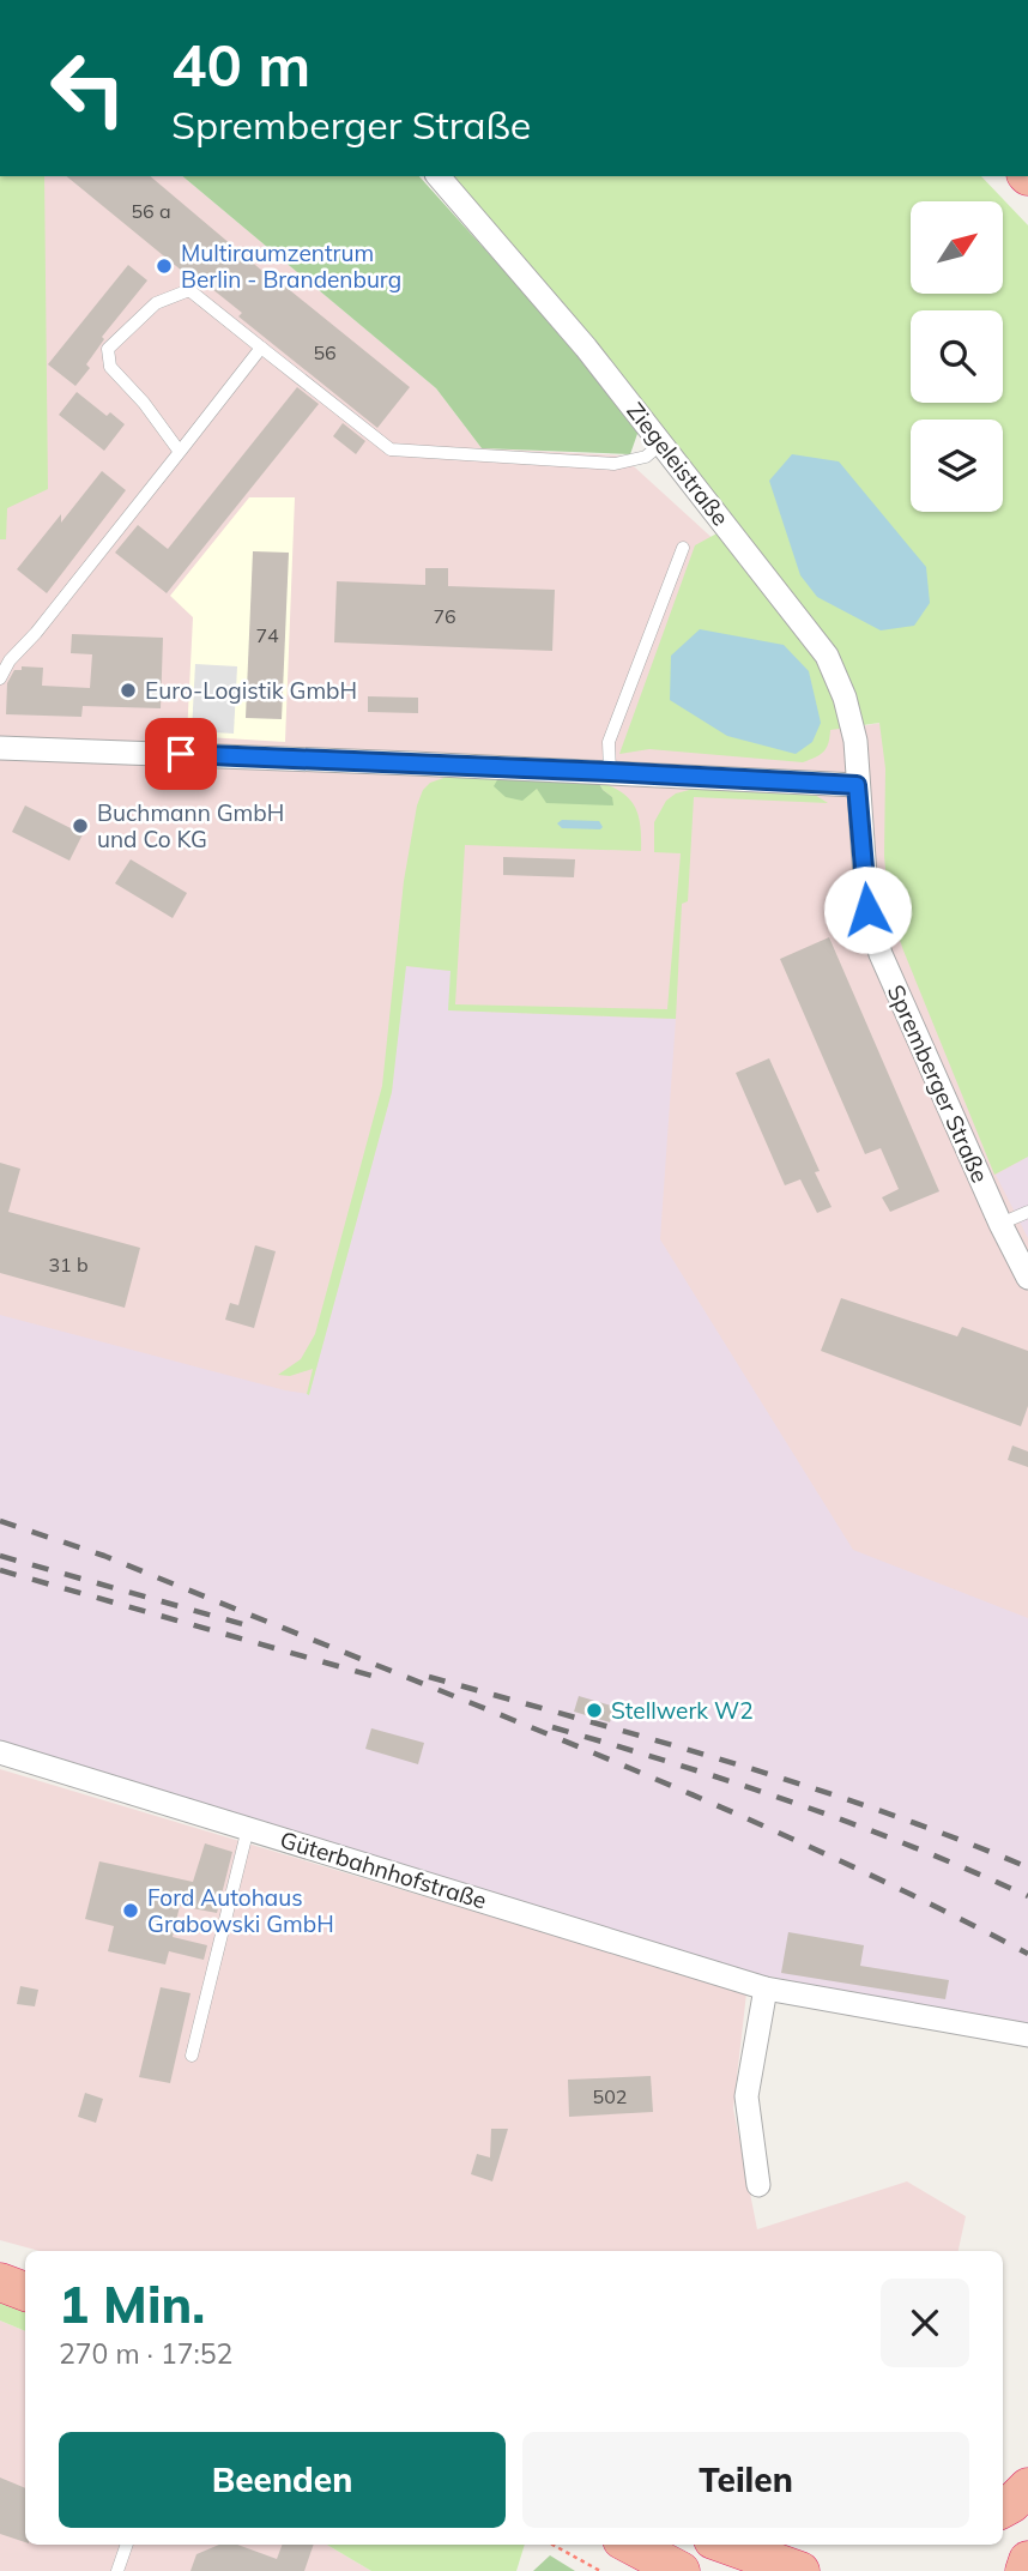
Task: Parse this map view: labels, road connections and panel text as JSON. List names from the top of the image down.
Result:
{
  "streets": {
    "street": ["Ziegeleistraße", "Spremberger Straße", "Güterbahnhofstraße"]
  },
  "crossings": [
    ["Ziegeleistraße", "Spremberger Straße"]
  ],
  "places": [
    "Multiraumzentrum Berlin - Brandenburg",
    "Euro-Logistik GmbH",
    "Buchmann GmbH und Co KG",
    "Stellwerk W2",
    "Ford Autohaus Grabowski GmbH"
  ],
  "house_numbers": [
    "56 a",
    "56",
    "76",
    "74",
    "31 b",
    "502"
  ],
  "north": "top right",
  "page": {
    "turn": ["40 m", "Spremberger Straße"],
    "heading": ["1 Min.", "270 m · 17:52"],
    "buttons": ["Beenden", "Teilen"]
  }
}
